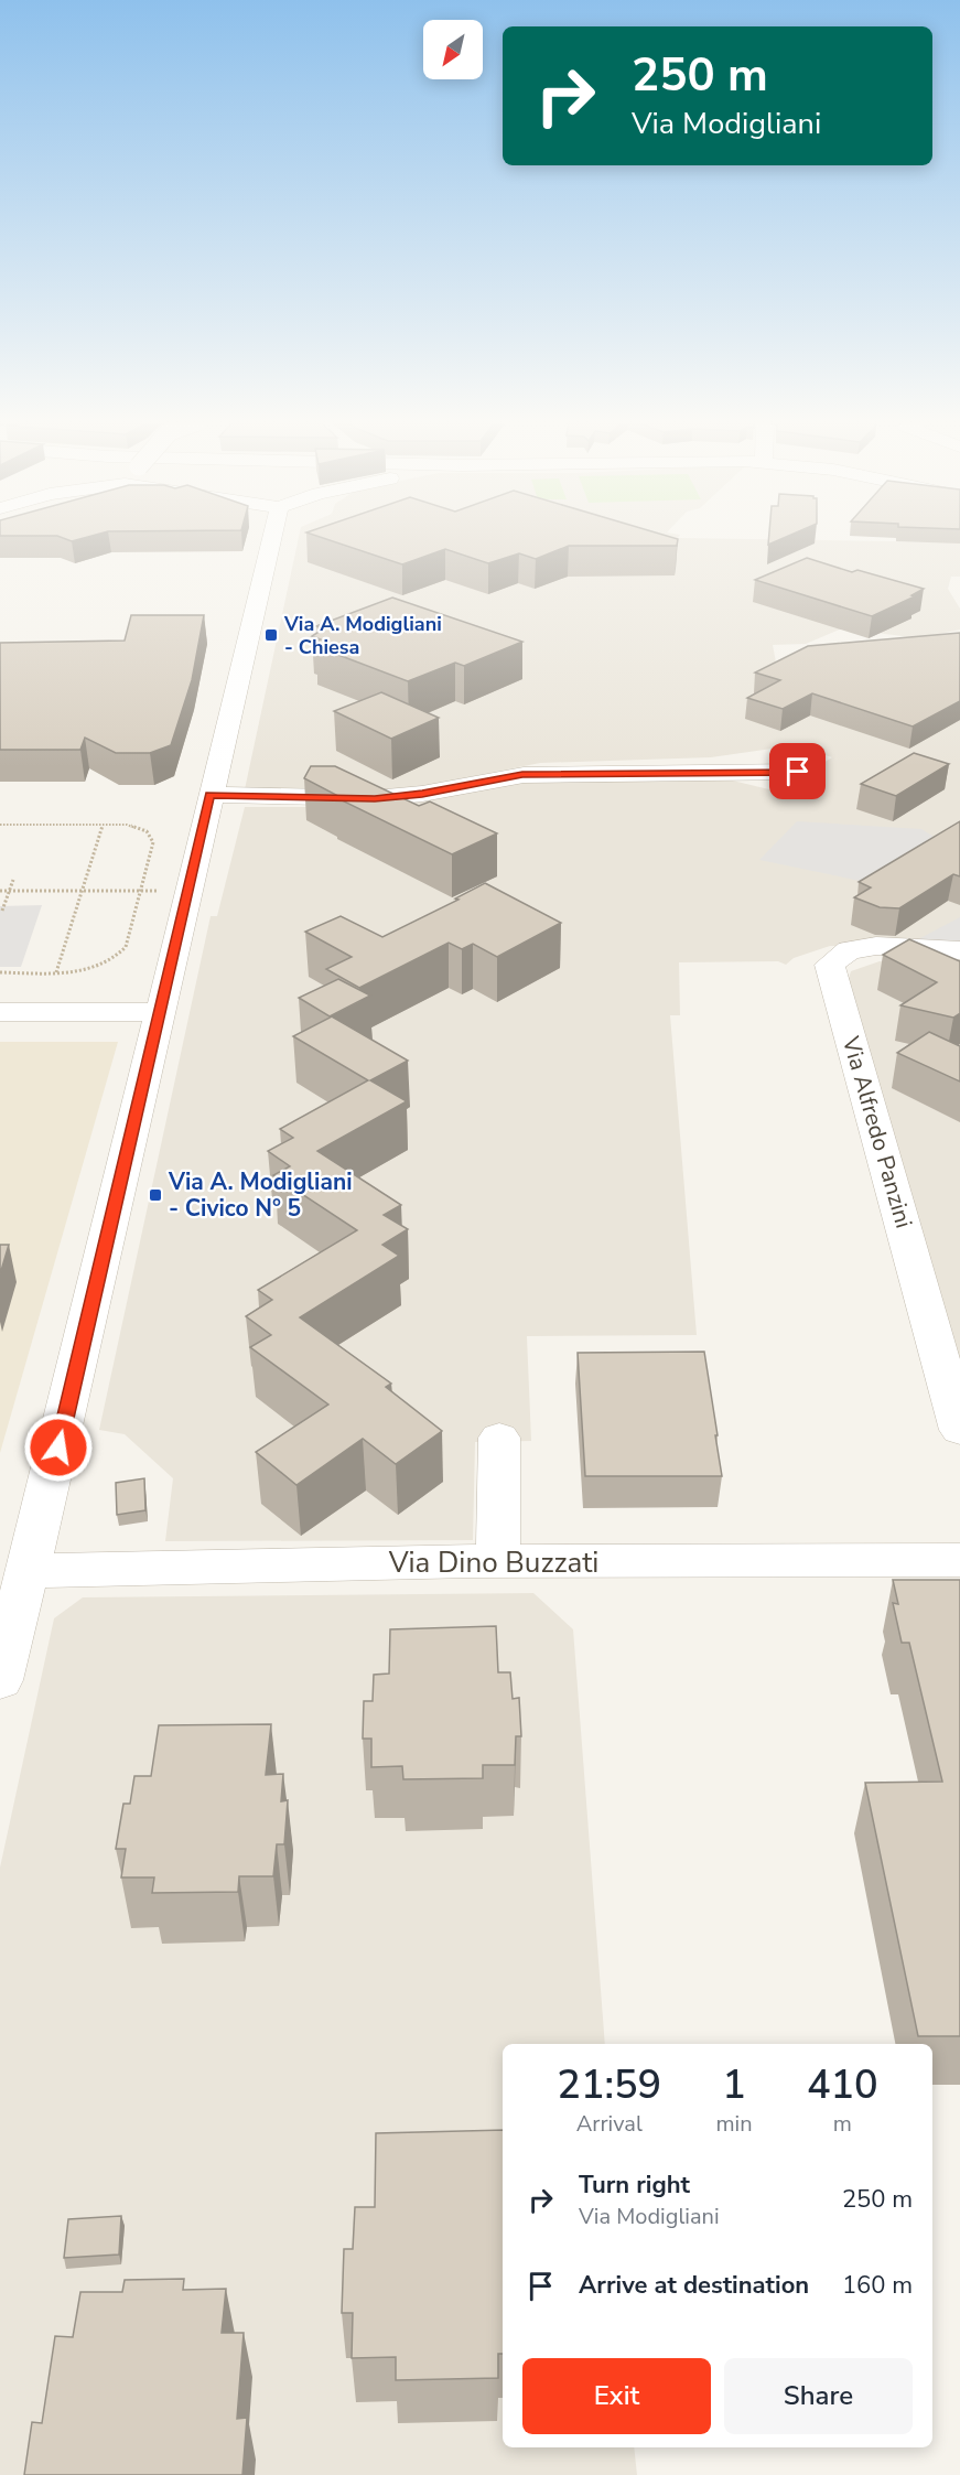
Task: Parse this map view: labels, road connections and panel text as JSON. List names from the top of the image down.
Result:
{
  "streets": {
    "street": ["Via Alfredo Panzini", "Via Dino Buzzati"]
  },
  "places": {
    "transit": ["Via A. Modigliani - Chiesa", "Via A. Modigliani - Civico N° 5"]
  },
  "north": "bottom left",
  "page": {
    "turn": ["250 m", "Via Modigliani"],
    "eta": [
      "21:59",
      "Arrival",
      "1",
      "min",
      "410",
      "m"
    ],
    "list": [
      {
        "name": "Turn right",
        "note": "Via Modigliani",
        "value": "250 m"
      },
      {
        "name": "Arrive at destination",
        "value": "160 m"
      }
    ],
    "buttons": ["Exit", "Share"]
  }
}
